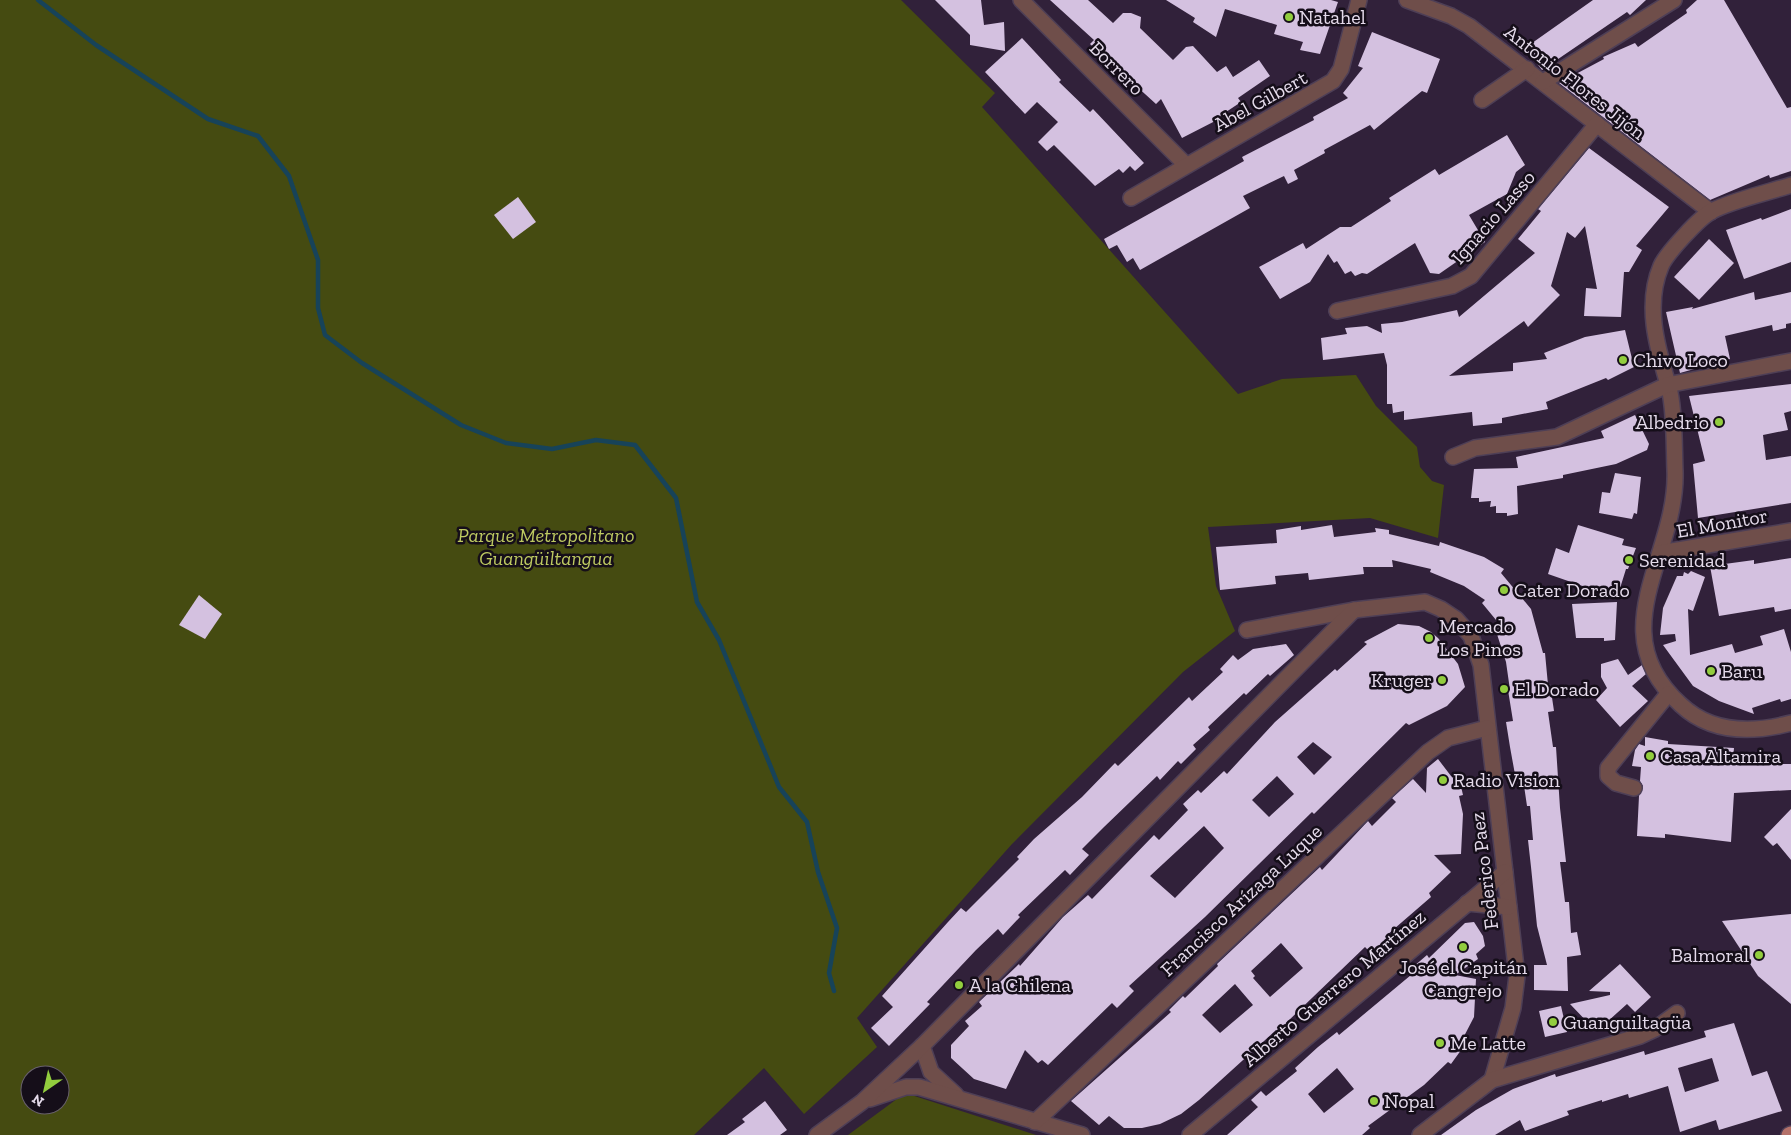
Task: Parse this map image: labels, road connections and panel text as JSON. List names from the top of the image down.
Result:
{
  "streets": {
    "street": [
      "Borrero",
      "Antonio Flores Jijón",
      "Abel Gilbert",
      "Ignacio Lasso",
      "El Monitor",
      "Federico Paez",
      "Francisco Arízaga Luque",
      "Alberto Guerrero Martínez"
    ]
  },
  "crossings": [
    ["Borrero", "Abel Gilbert"],
    ["Antonio Flores Jijón", "Ignacio Lasso"],
    ["Federico Paez", "Francisco Arízaga Luque"],
    ["Federico Paez", "Alberto Guerrero Martínez"]
  ],
  "parks": ["Parque Metropolitano Guangüiltangua"],
  "places": [
    "Natahel",
    "Chivo Loco",
    "Albedrio",
    "Serenidad",
    "Cater Dorado",
    "Mercado Los Pinos",
    "Baru",
    "Kruger",
    "El Dorado",
    "Casa Altamira",
    "Radio Vision",
    "José el Capitán Cangrejo",
    "Balmoral",
    "A la Chilena",
    "Guanguiltagüa",
    "Me Latte",
    "Nopal"
  ],
  "north": "bottom left"
}
